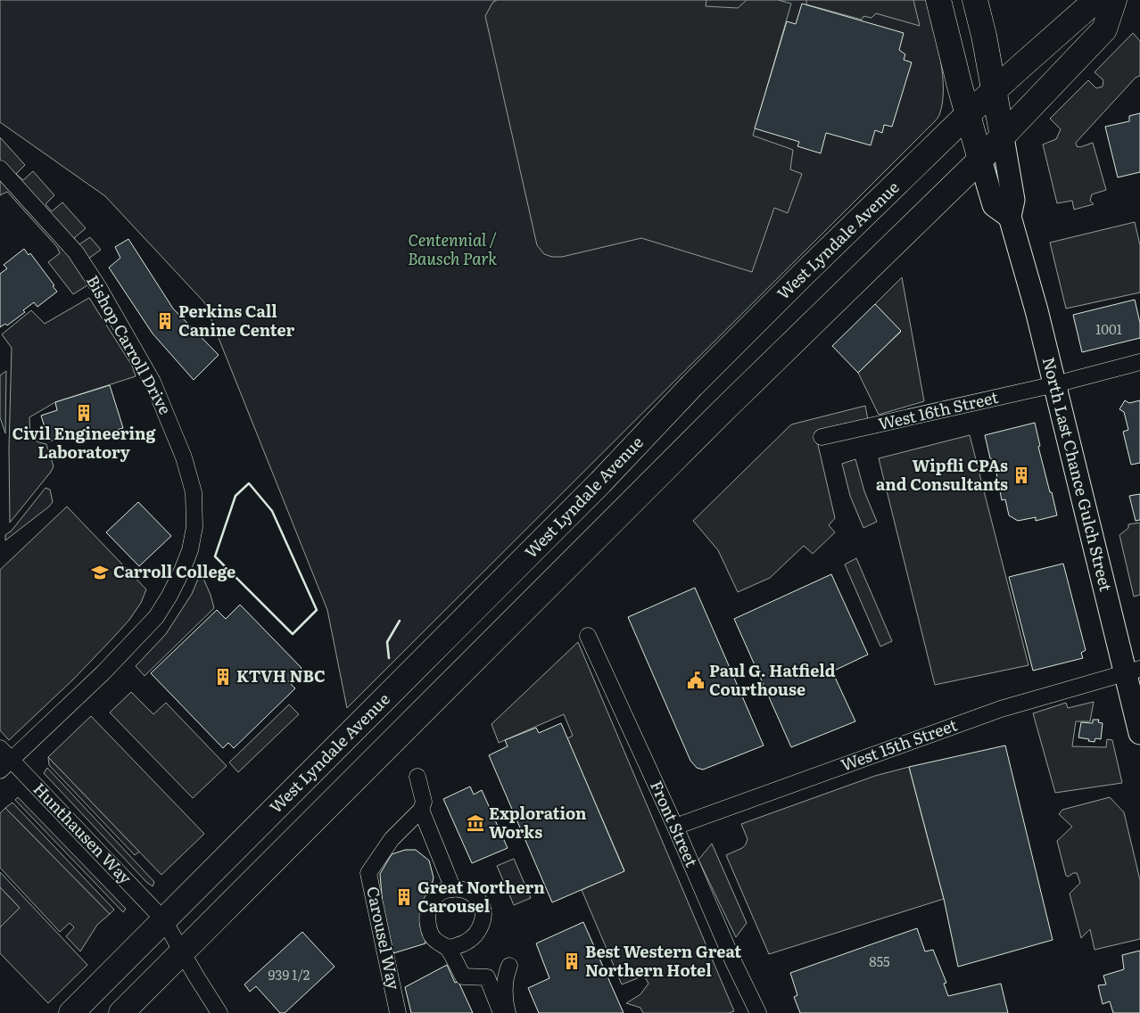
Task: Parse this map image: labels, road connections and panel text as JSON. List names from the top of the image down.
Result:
{
  "streets": {
    "main road": ["West Lyndale Avenue", "North Last Chance Gulch Street"],
    "street": [
      "Bishop Carroll Drive",
      "West 16th Street",
      "West 15th Street",
      "Front Street",
      "Hunthausen Way",
      "Carousel Way"
    ]
  },
  "crossings": [
    ["West Lyndale Avenue", "North Last Chance Gulch Street"],
    ["West Lyndale Avenue", "Hunthausen Way"],
    ["Bishop Carroll Drive", "Hunthausen Way"],
    ["West 16th Street", "North Last Chance Gulch Street"],
    ["North Last Chance Gulch Street", "West 15th Street"],
    ["West 15th Street", "Front Street"]
  ],
  "parks": ["Centennial / Bausch Park"],
  "places": {
    "building": [
      "Perkins Call Canine Center",
      "Civil Engineering Laboratory",
      "Wipfli CPAs and Consultants",
      "KTVH NBC",
      "Great Northern Carousel",
      "Best Western Great Northern Hotel"
    ],
    "school or university": ["Carroll College"],
    "public building": ["Paul G. Hatfield Courthouse"],
    "museum": ["Exploration Works"]
  },
  "house_numbers": ["1001", "855", "939 1/2"]
}
